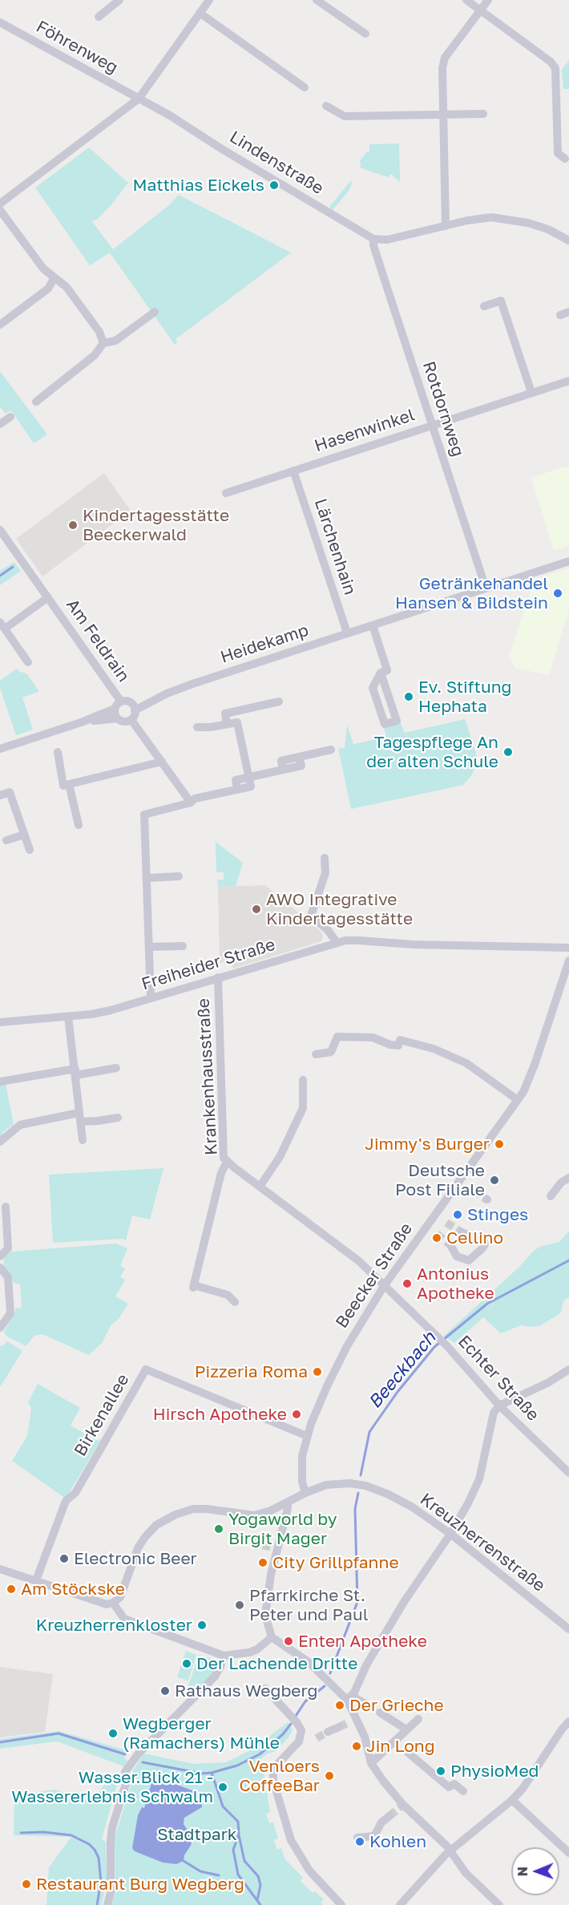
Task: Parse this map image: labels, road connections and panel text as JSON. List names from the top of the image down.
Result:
{
  "streets": {
    "street": [
      "Föhrenweg",
      "Lindenstraße",
      "Rotdornweg",
      "Hasenwinkel",
      "Lärchenhain",
      "Am Feldrain",
      "Heidekamp",
      "Freiheider Straße",
      "Krankenhausstraße",
      "Beecker Straße",
      "Echter Straße",
      "Birkenallee",
      "Kreuzherrenstraße"
    ]
  },
  "crossings": [
    ["Föhrenweg", "Lindenstraße"],
    ["Lindenstraße", "Rotdornweg"],
    ["Rotdornweg", "Hasenwinkel"],
    ["Rotdornweg", "Heidekamp"],
    ["Hasenwinkel", "Lärchenhain"],
    ["Lärchenhain", "Heidekamp"],
    ["Am Feldrain", "Heidekamp"],
    ["Freiheider Straße", "Krankenhausstraße"],
    ["Krankenhausstraße", "Beecker Straße"],
    ["Krankenhausstraße", "Echter Straße"],
    ["Beecker Straße", "Echter Straße"],
    ["Beecker Straße", "Birkenallee"],
    ["Beecker Straße", "Kreuzherrenstraße"]
  ],
  "water": ["Beeckbach"],
  "parks": ["Stadtpark"],
  "places": [
    "Matthias Eickels",
    "Kindertagesstätte Beeckerwald",
    "Getränkehandel Hansen & Bildstein",
    "Ev. Stiftung Hephata",
    "Tagespflege An der alten Schule",
    "AWO Integrative Kindertagesstätte",
    "Jimmy's Burger",
    "Deutsche Post Filiale",
    "Stinges",
    "Cellino",
    "Antonius Apotheke",
    "Pizzeria Roma",
    "Hirsch Apotheke",
    "Yogaworld by Birgit Mager",
    "Electronic Beer",
    "City Grillpfanne",
    "Am Stöckske",
    "Pfarrkirche St. Peter und Paul",
    "Kreuzherrenkloster",
    "Enten Apotheke",
    "Der Lachende Dritte",
    "Rathaus Wegberg",
    "Der Grieche",
    "Wegberger (Ramachers) Mühle",
    "Jin Long",
    "PhysioMed",
    "Venloers CoffeeBar",
    "Wasser.Blick 21 - Wassererlebnis Schwalm",
    "Kohlen",
    "Restaurant Burg Wegberg"
  ],
  "north": "left"
}
